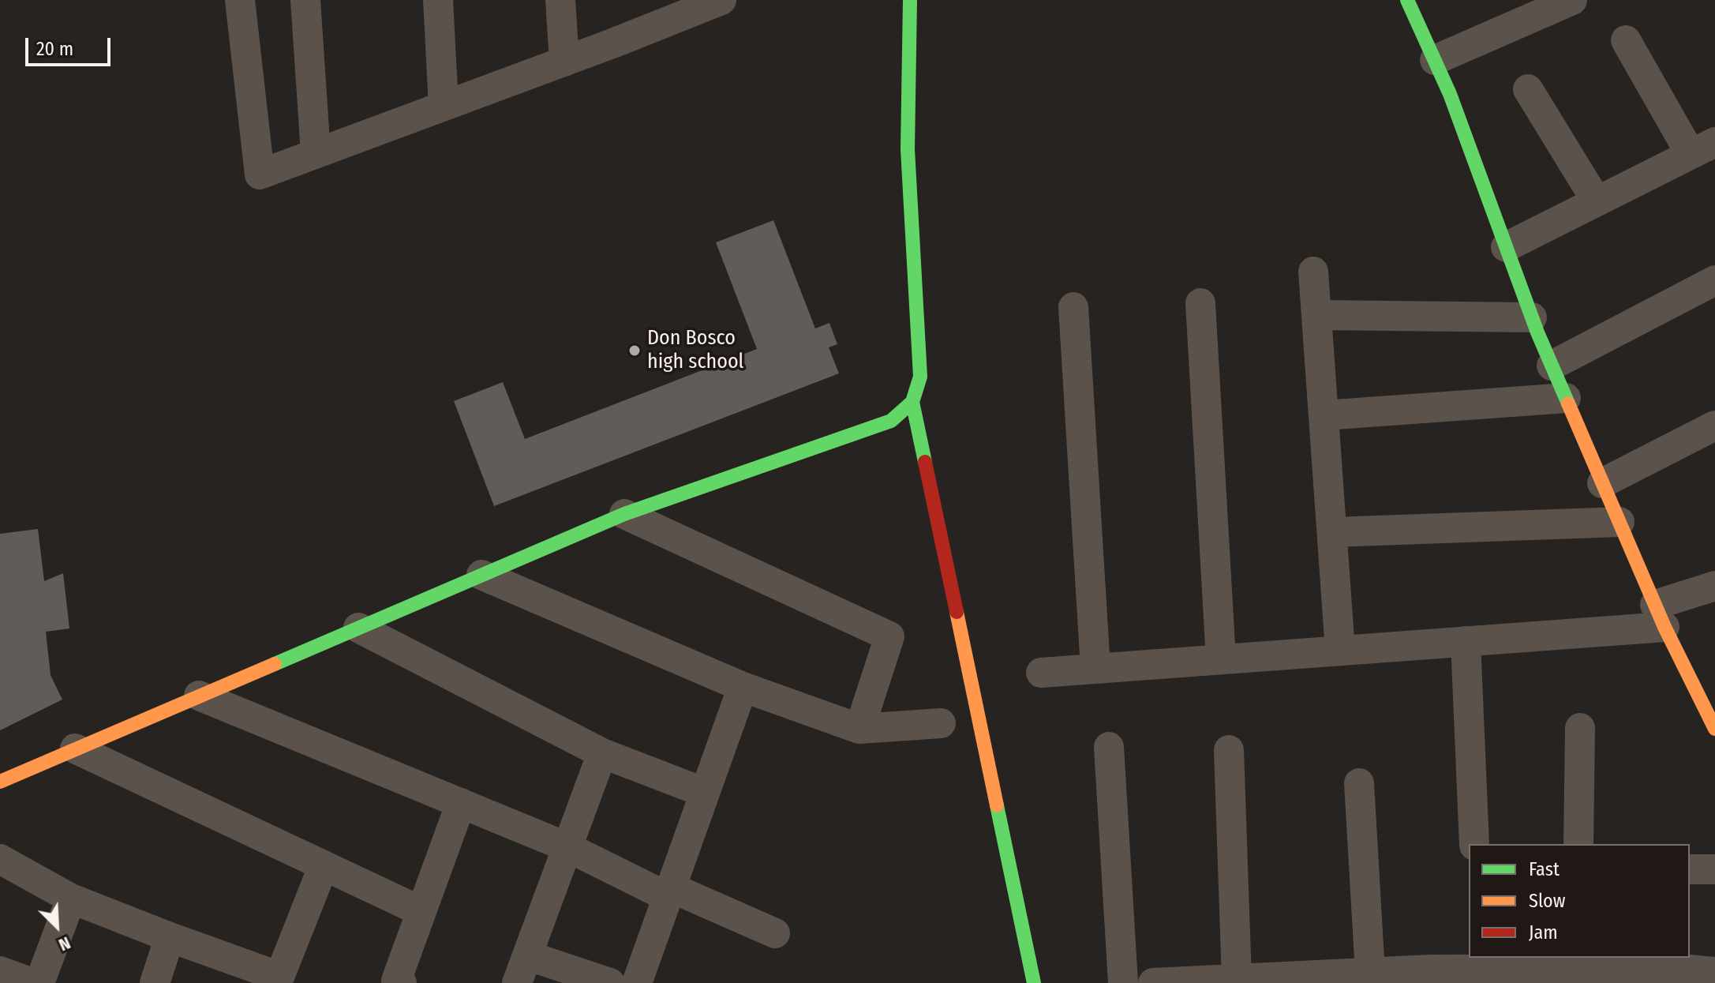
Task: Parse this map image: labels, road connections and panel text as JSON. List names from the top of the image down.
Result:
{
  "places": ["Don Bosco high school"],
  "legend": ["Fast", "Slow", "Jam"],
  "scale_bar": "20 m",
  "north": "bottom right"
}
